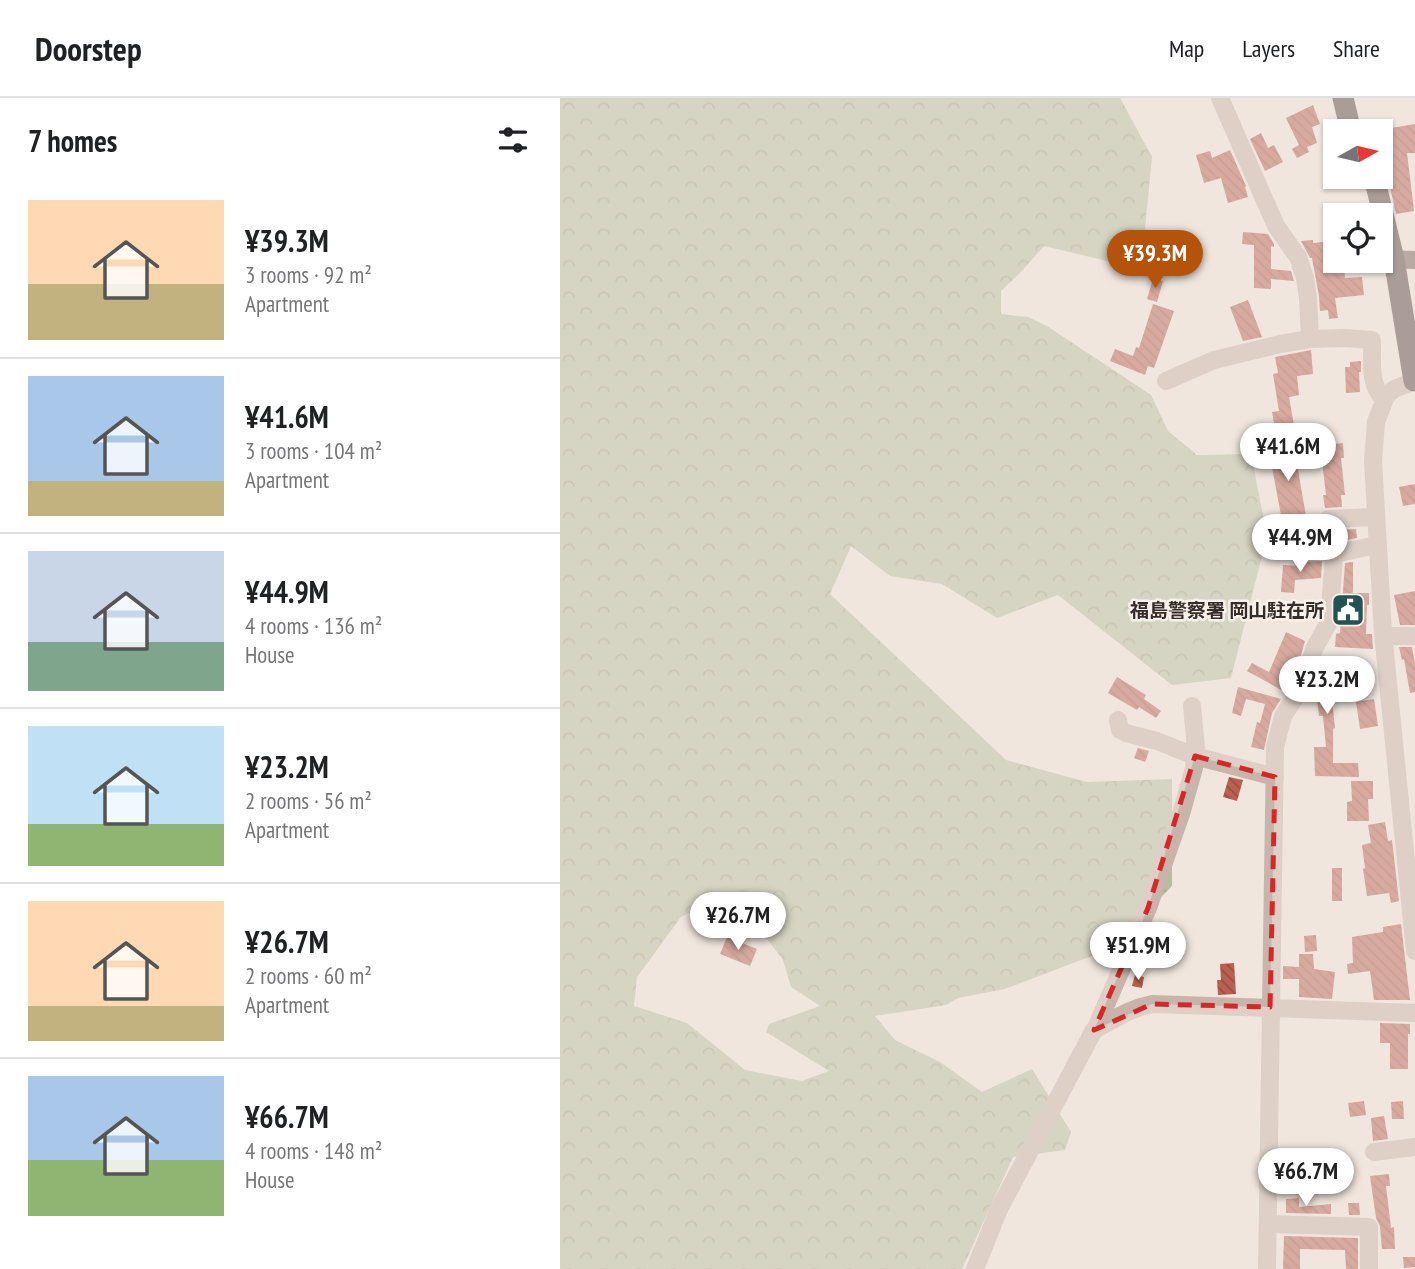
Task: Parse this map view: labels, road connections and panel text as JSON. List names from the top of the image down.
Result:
{
  "places": {
    "public building": ["福島警察署 岡山駐在所"]
  },
  "north": "right",
  "page": {
    "header": "Doorstep",
    "nav": ["Map", "Layers", "Share"],
    "heading": "7 homes",
    "list": [
      {
        "name": "¥39.3M",
        "note": "3 rooms · 92 m² · Apartment"
      },
      {
        "name": "¥41.6M",
        "note": "3 rooms · 104 m² · Apartment"
      },
      {
        "name": "¥44.9M",
        "note": "4 rooms · 136 m² · House"
      },
      {
        "name": "¥23.2M",
        "note": "2 rooms · 56 m² · Apartment"
      },
      {
        "name": "¥26.7M",
        "note": "2 rooms · 60 m² · Apartment"
      },
      {
        "name": "¥66.7M",
        "note": "4 rooms · 148 m² · House"
      }
    ],
    "price": [
      "¥39.3M",
      "¥41.6M",
      "¥44.9M",
      "¥23.2M",
      "¥26.7M",
      "¥51.9M",
      "¥66.7M"
    ]
  }
}
